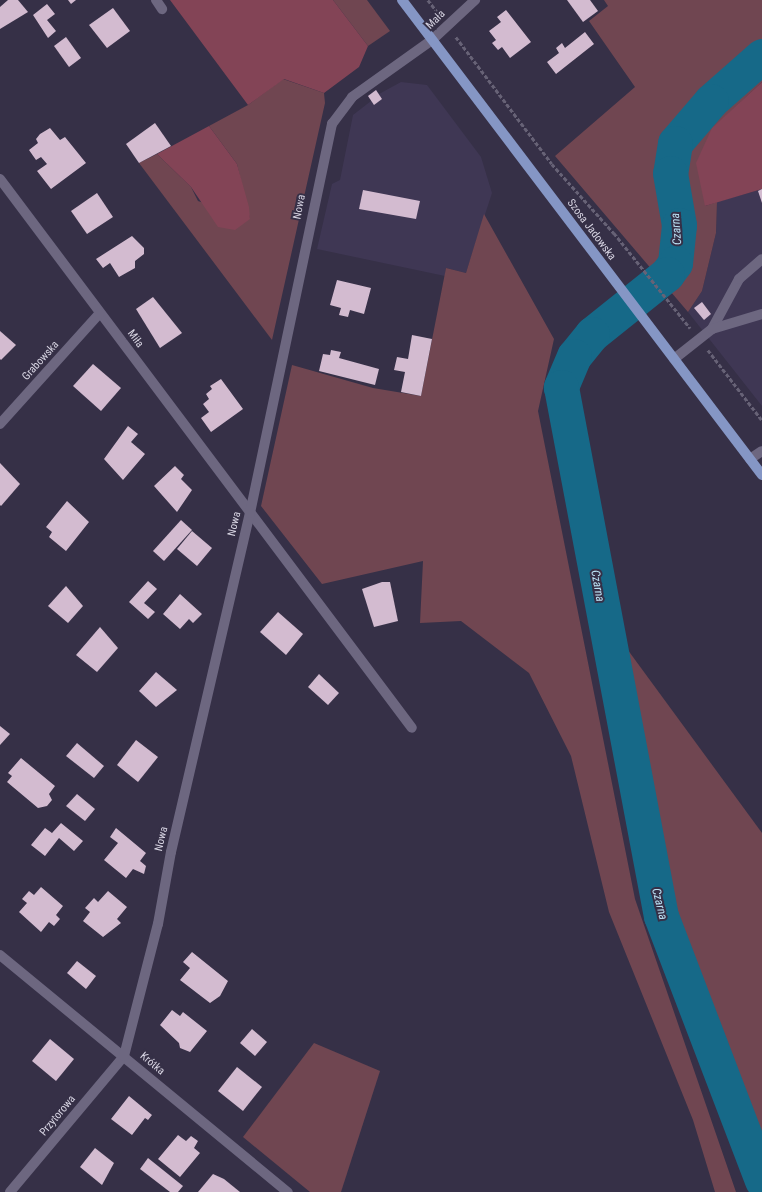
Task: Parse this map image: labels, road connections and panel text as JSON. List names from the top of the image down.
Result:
{
  "streets": {
    "main road": ["Szosa Jadowska"],
    "street": [
      "Mała",
      "Nowa",
      "Miła",
      "Grabowska",
      "Krótka",
      "Przytorowa"
    ]
  },
  "crossings": [
    ["Mała", "Nowa"],
    ["Mała", "Szosa Jadowska"],
    ["Nowa", "Szosa Jadowska"],
    ["Nowa", "Miła"],
    ["Nowa", "Krótka"],
    ["Nowa", "Przytorowa"],
    ["Miła", "Grabowska"],
    ["Krótka", "Przytorowa"]
  ],
  "water": ["Czarna"]
}
